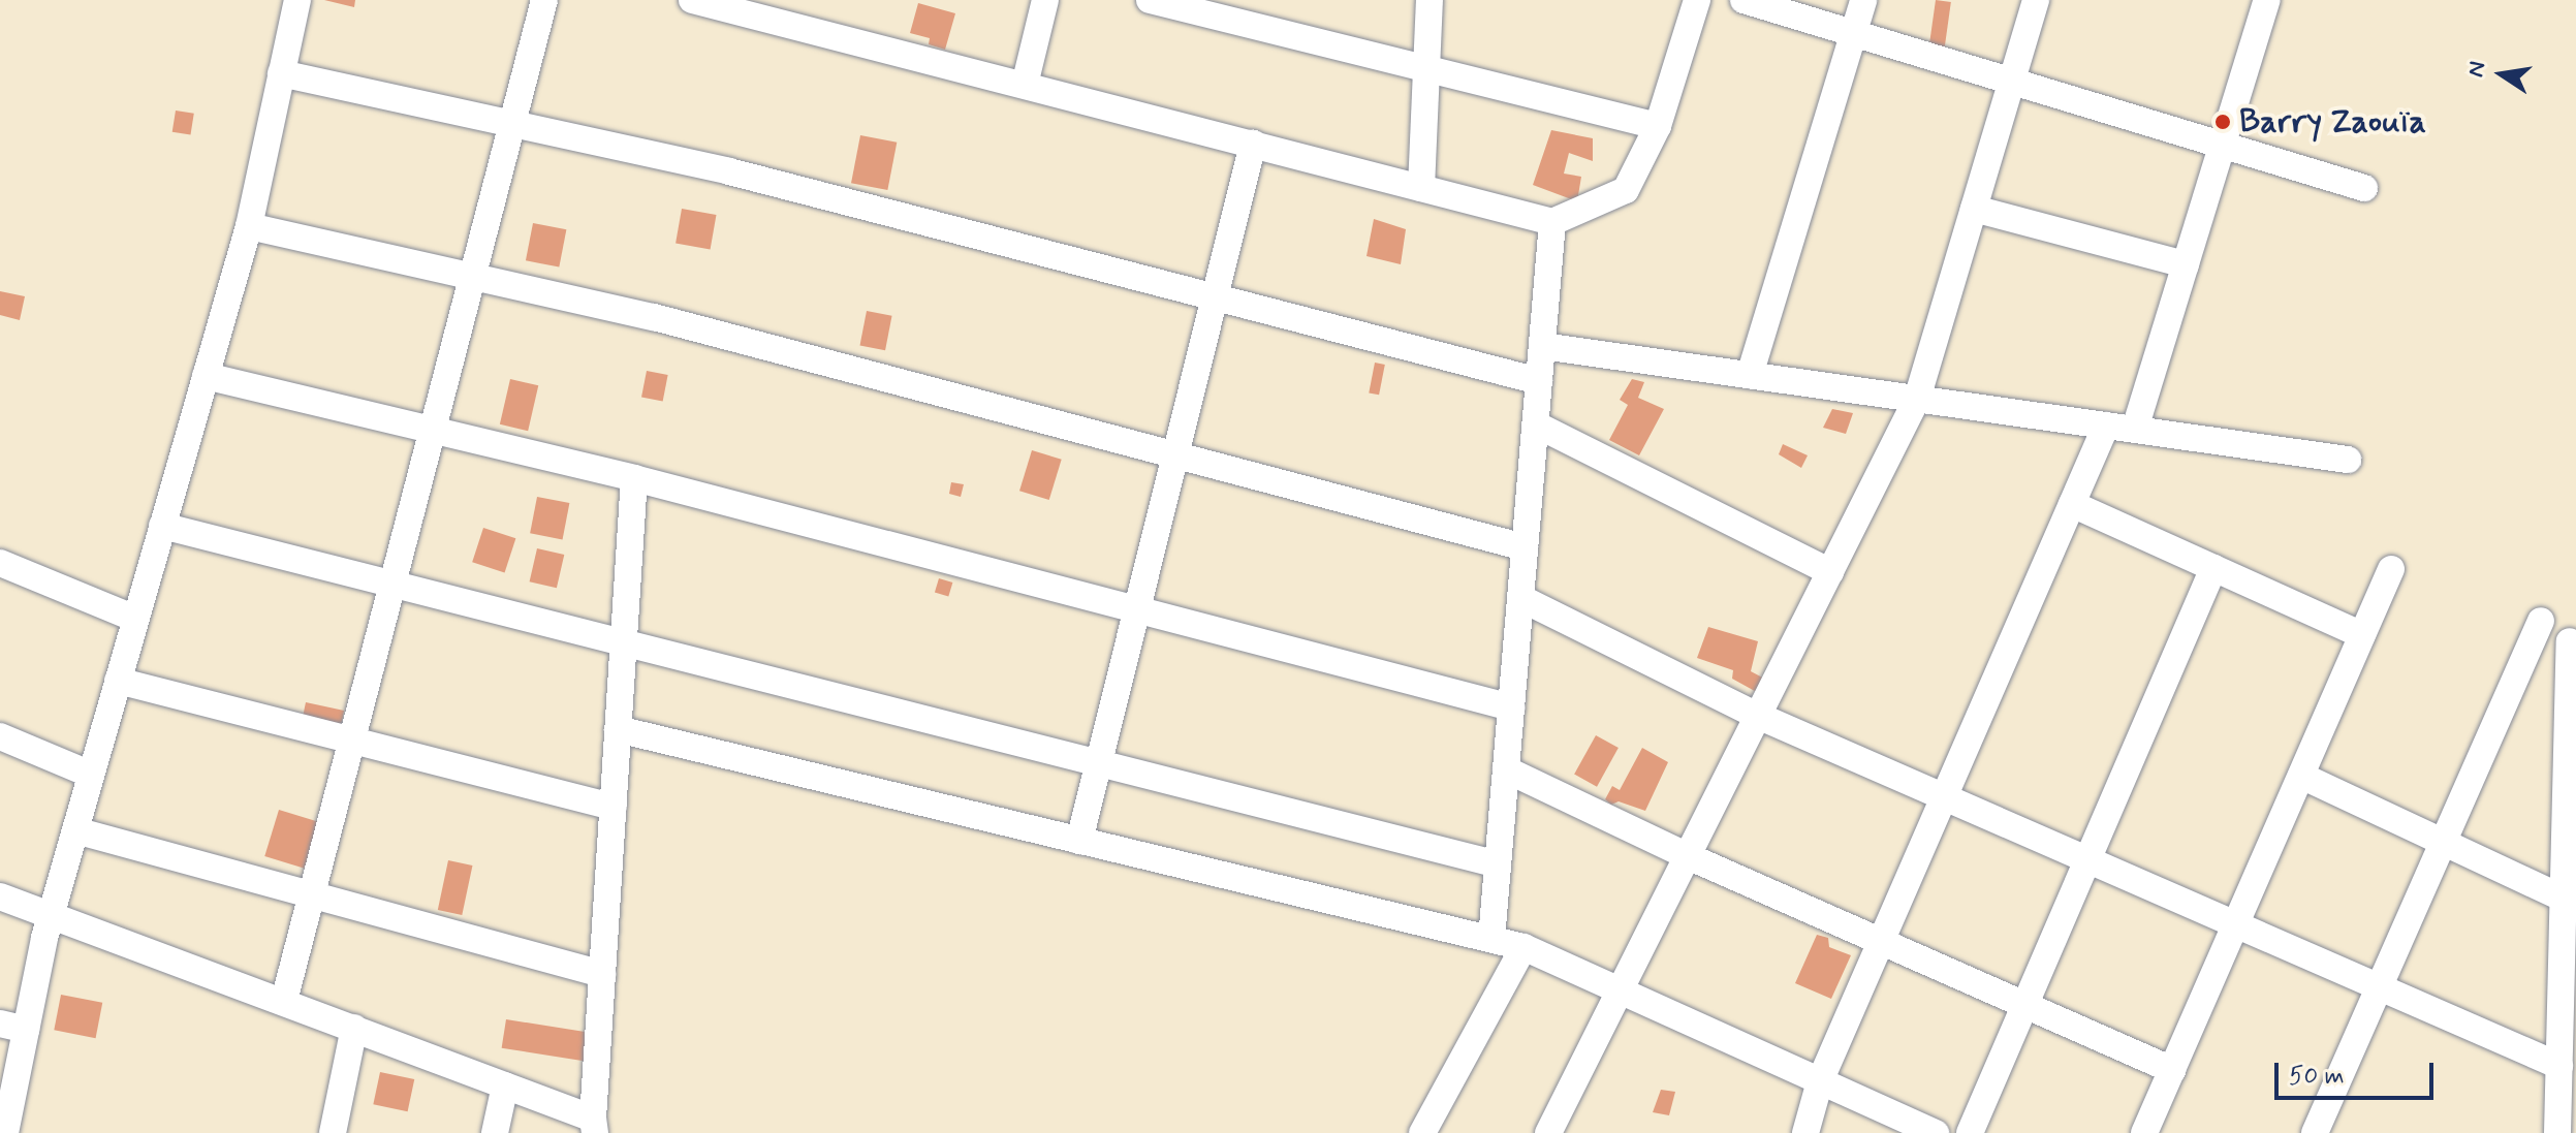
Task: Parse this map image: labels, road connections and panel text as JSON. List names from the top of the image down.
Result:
{
  "places": ["Barry Zaouïa"],
  "scale_bar": "50 m",
  "north": "left"
}
